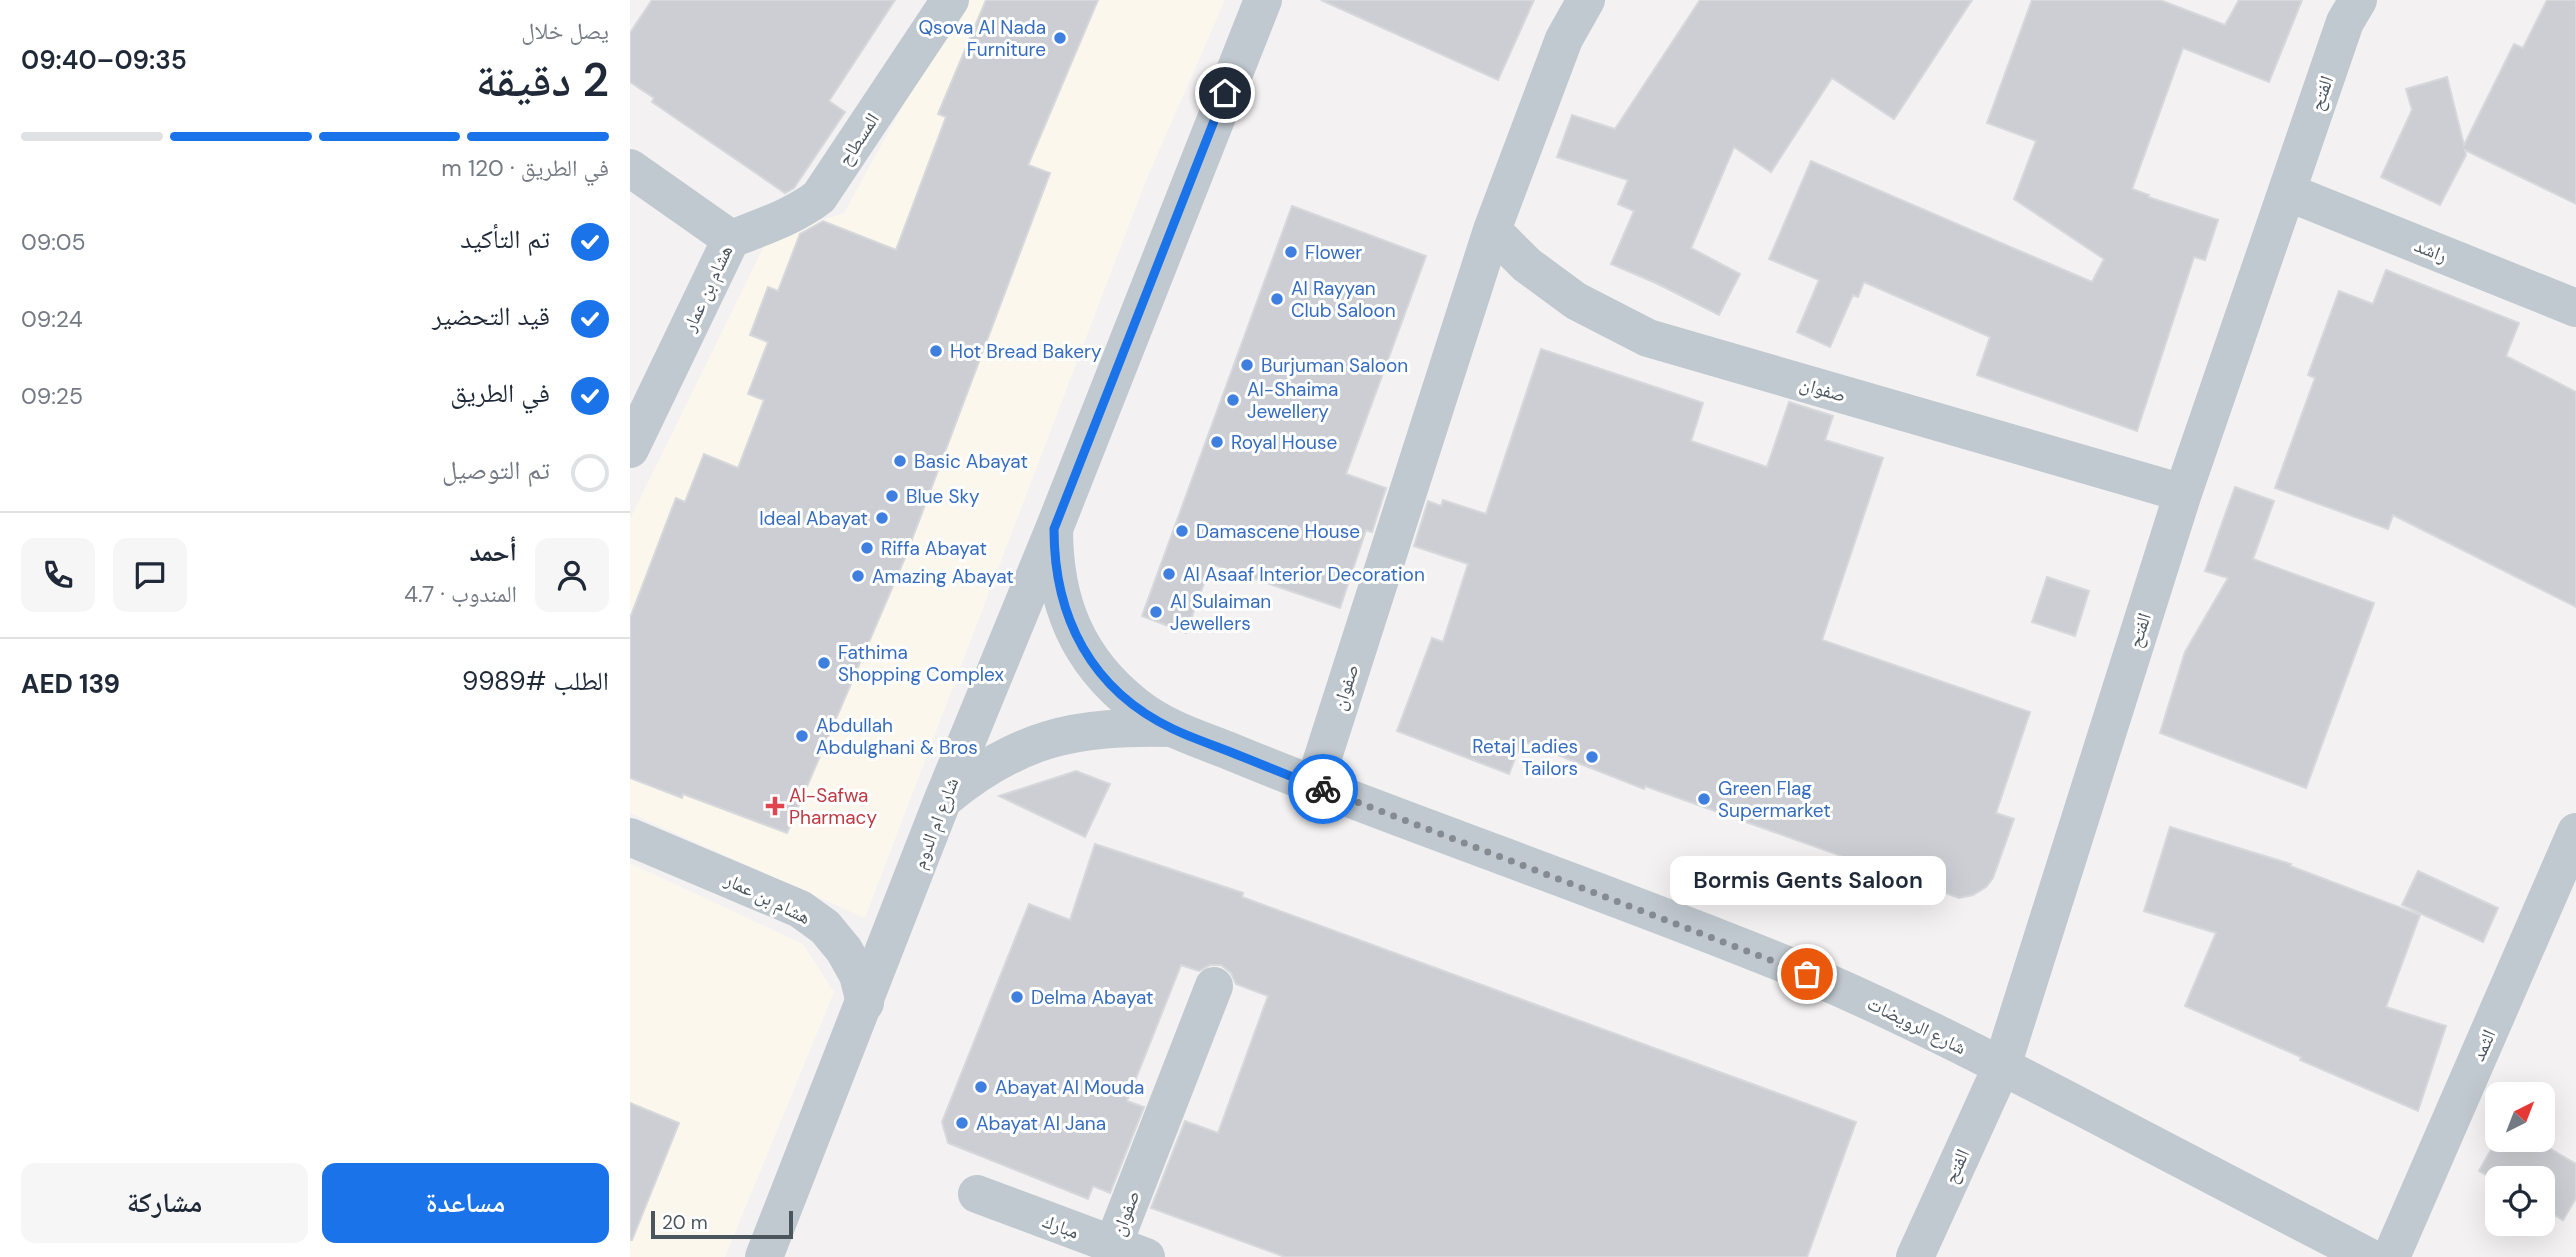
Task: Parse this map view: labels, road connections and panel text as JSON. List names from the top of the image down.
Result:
{
  "streets": {
    "street": [
      "الفتح",
      "المسطاح",
      "راشد",
      "هشام بن عمار",
      "صفوان",
      "شارع ام الدوم",
      "شارع الرويضات",
      "الثمد",
      "مبارك"
    ]
  },
  "crossings": [
    ["الفتح", "راشد"],
    ["الفتح", "صفوان"],
    ["الفتح", "شارع الرويضات"],
    ["المسطاح", "هشام بن عمار"],
    ["هشام بن عمار", "شارع ام الدوم"],
    ["صفوان", "شارع الرويضات"],
    ["صفوان", "مبارك"],
    ["شارع ام الدوم", "شارع الرويضات"]
  ],
  "places": {
    "other": [
      "Qsova Al Nada Furniture",
      "Flower",
      "Al Rayyan Club Saloon",
      "Hot Bread Bakery",
      "Burjuman Saloon",
      "Al-Shaima Jewellery",
      "Royal House",
      "Basic Abayat",
      "Blue Sky",
      "Ideal Abayat",
      "Damascene House",
      "Riffa Abayat",
      "Al Asaaf Interior Decoration",
      "Amazing Abayat",
      "Al Sulaiman Jewellers",
      "Fathima Shopping Complex",
      "Abdullah Abdulghani & Bros",
      "Retaj Ladies Tailors",
      "Green Flag Supermarket",
      "Bormis Gents Saloon",
      "Delma Abayat",
      "Abayat Al Mouda",
      "Abayat Al Jana"
    ],
    "health": ["Al-Safwa Pharmacy"]
  },
  "scale_bar": "20 m",
  "north": "top right",
  "page": {
    "heading": ["2 دقيقة", "يصل خلال", "09:35–09:40"],
    "panel": [
      "أحمد",
      "المندوب · 4.7",
      "الطلب #9989",
      "AED 139"
    ],
    "bar": "في الطريق · 120 m",
    "list": [
      ["تم التأكيد", "09:05"],
      ["قيد التحضير", "09:24"],
      ["في الطريق", "09:25"],
      "تم التوصيل"
    ],
    "bubble": "Bormis Gents Saloon",
    "buttons": ["مساعدة", "مشاركة"],
    "scale": "20 m"
  }
}
